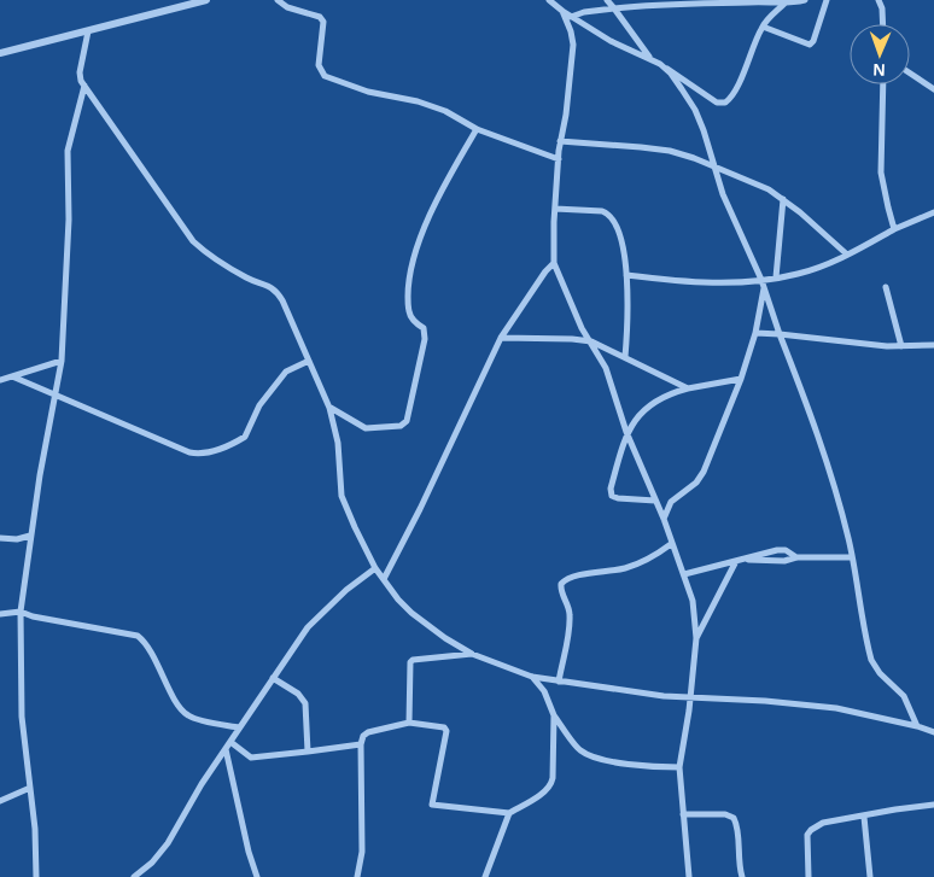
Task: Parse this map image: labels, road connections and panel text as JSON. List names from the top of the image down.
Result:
{
  "north": "bottom"
}
